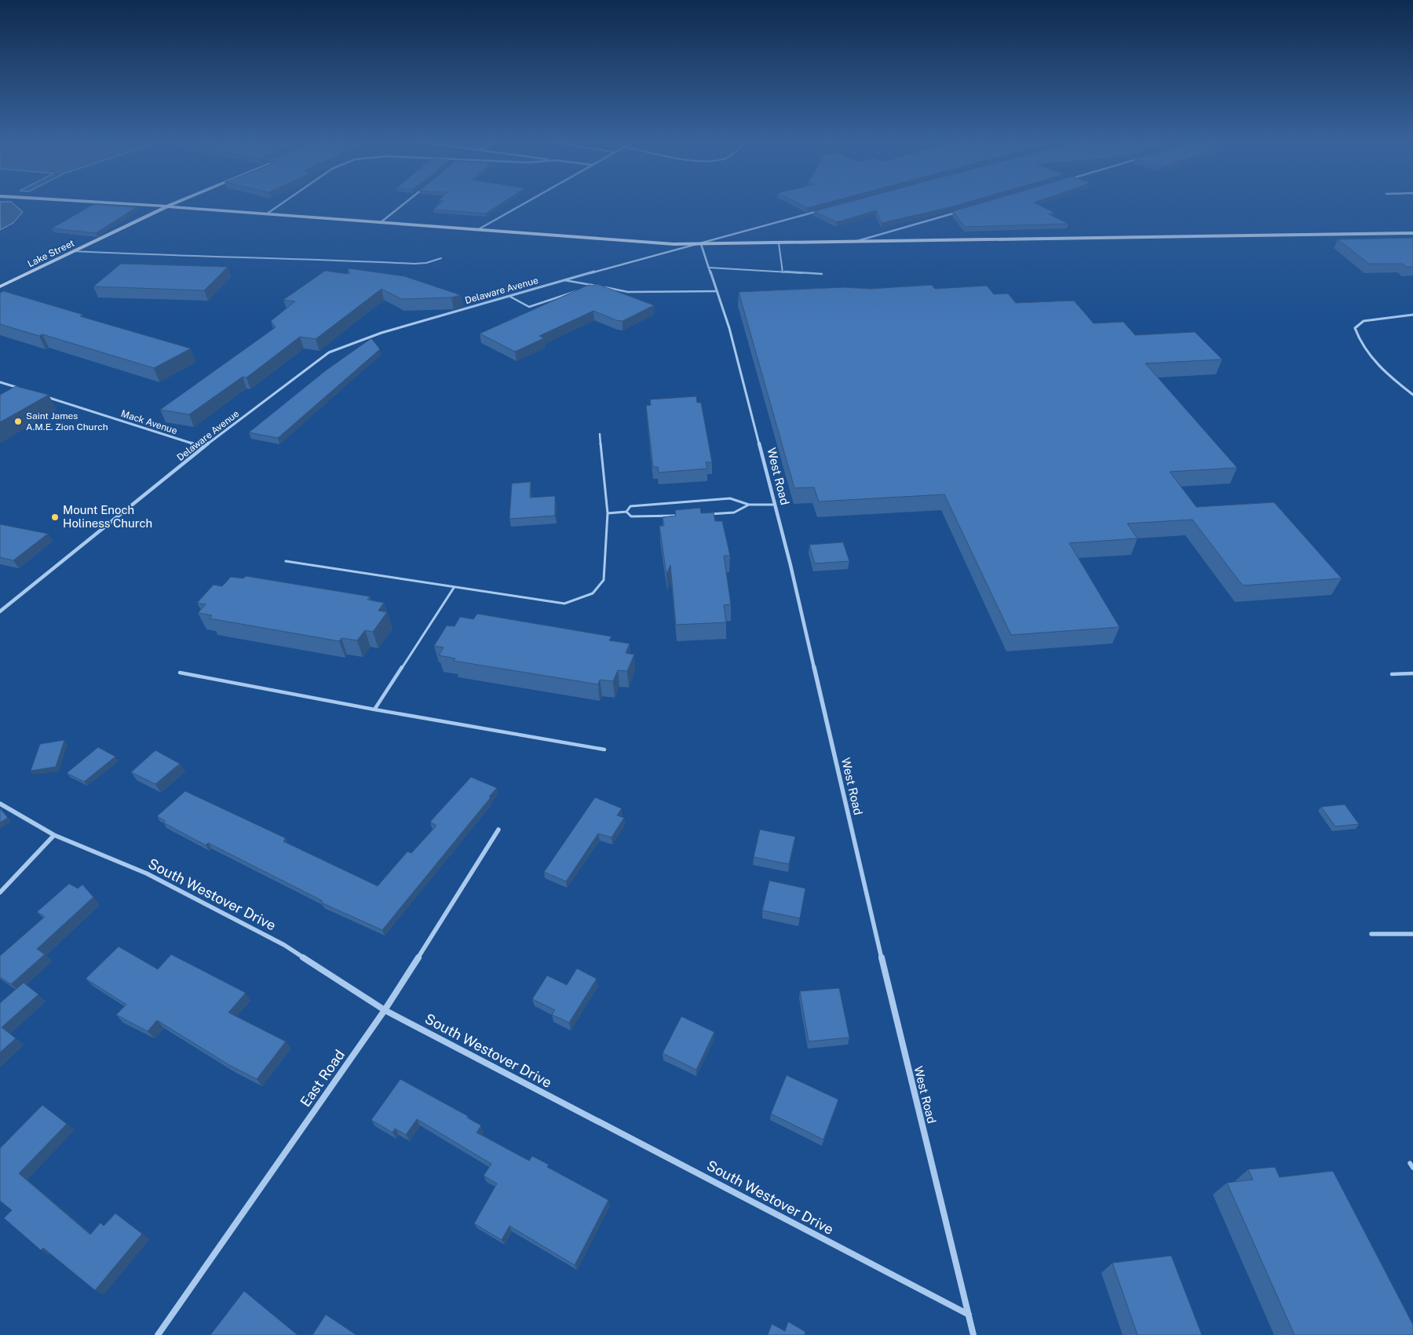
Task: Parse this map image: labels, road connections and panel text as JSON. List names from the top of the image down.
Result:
{
  "streets": {
    "street": [
      "Lake Street",
      "Delaware Avenue",
      "Mack Avenue",
      "West Road",
      "South Westover Drive",
      "East Road"
    ]
  },
  "crossings": [
    ["Delaware Avenue", "Mack Avenue"],
    ["Delaware Avenue", "West Road"],
    ["West Road", "South Westover Drive"],
    ["South Westover Drive", "East Road"]
  ],
  "places": ["Saint James A.M.E. Zion Church", "Mount Enoch Holiness Church"]
}
